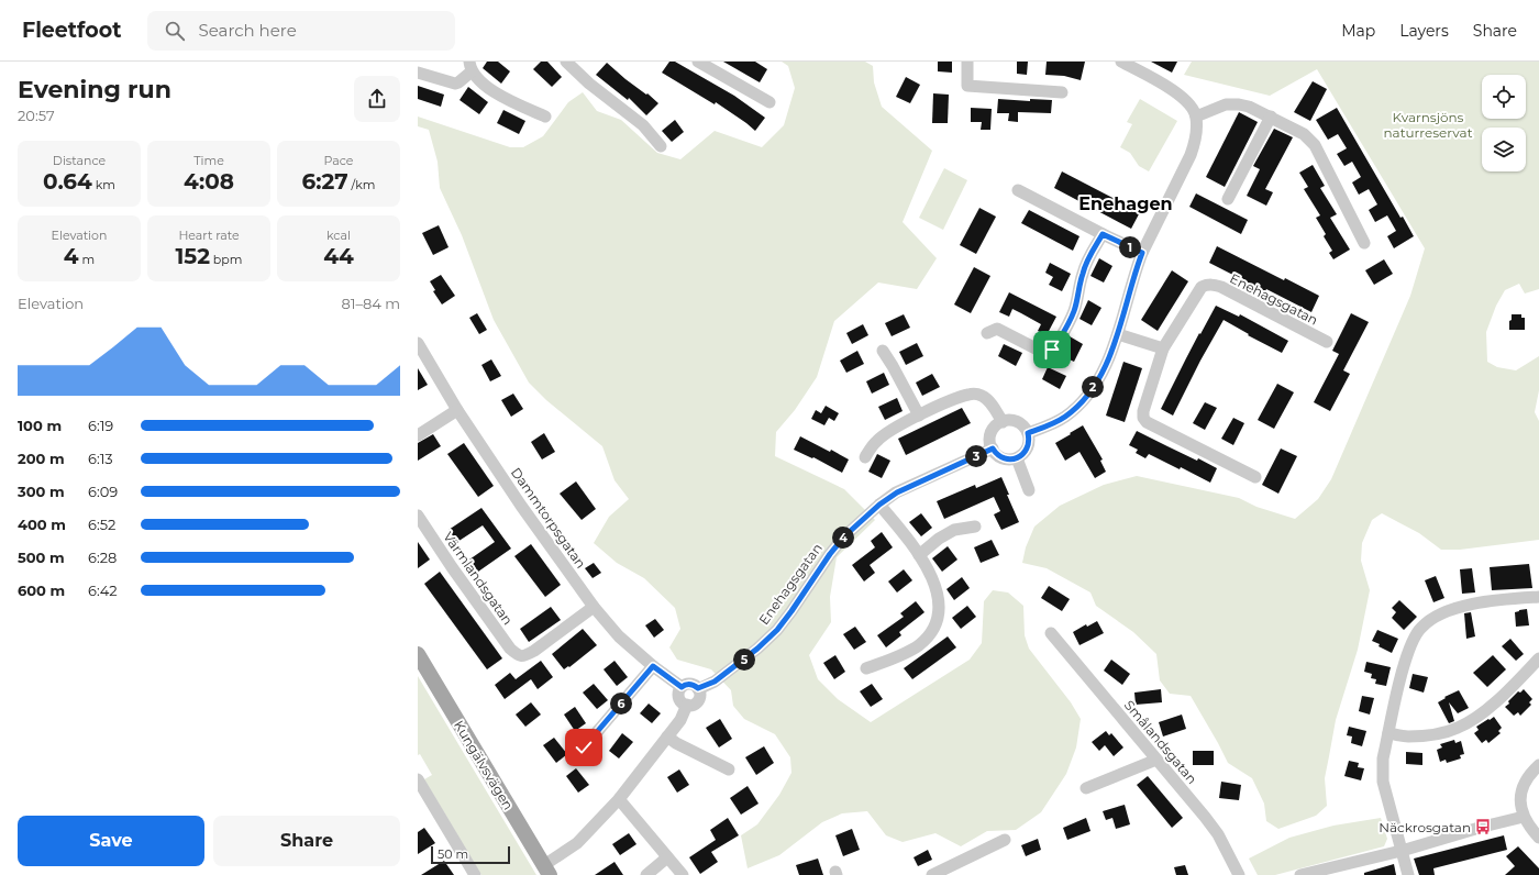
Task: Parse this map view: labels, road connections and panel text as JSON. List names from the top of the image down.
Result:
{
  "streets": {
    "main road": ["Kungälvsvägen"],
    "street": [
      "Enehagsgatan",
      "Dammtorpsgatan",
      "Värmlandsgatan",
      "Smålandsgatan"
    ]
  },
  "crossings": [
    ["Enehagsgatan", "Dammtorpsgatan"],
    ["Dammtorpsgatan", "Värmlandsgatan"]
  ],
  "districts": ["Enehagen"],
  "parks": ["Kvarnsjöns naturreservat"],
  "places": {
    "bus stop": ["Näckrosgatan"]
  },
  "scale_bar": "50 m",
  "page": {
    "header": "Fleetfoot",
    "search": "Search here",
    "nav": ["Map", "Layers", "Share"],
    "heading": ["Evening run", "20:57"],
    "stats": [
      ["Distance", "0.64 km"],
      ["Time", "4:08"],
      ["Pace", "6:27 /km"],
      ["Elevation", "4 m"],
      ["Heart rate", "152 bpm"],
      ["kcal", "44"]
    ],
    "pins": [
      "1",
      "2",
      "3",
      "4",
      "5",
      "6"
    ],
    "chart": ["Elevation", "81–84 m"],
    "list": [
      {
        "name": "100 m",
        "note": "6:19"
      },
      {
        "name": "200 m",
        "note": "6:13"
      },
      {
        "name": "300 m",
        "note": "6:09"
      },
      {
        "name": "400 m",
        "note": "6:52"
      },
      {
        "name": "500 m",
        "note": "6:28"
      },
      {
        "name": "600 m",
        "note": "6:42"
      }
    ],
    "buttons": ["Save", "Share"],
    "scale": "50 m"
  }
}
